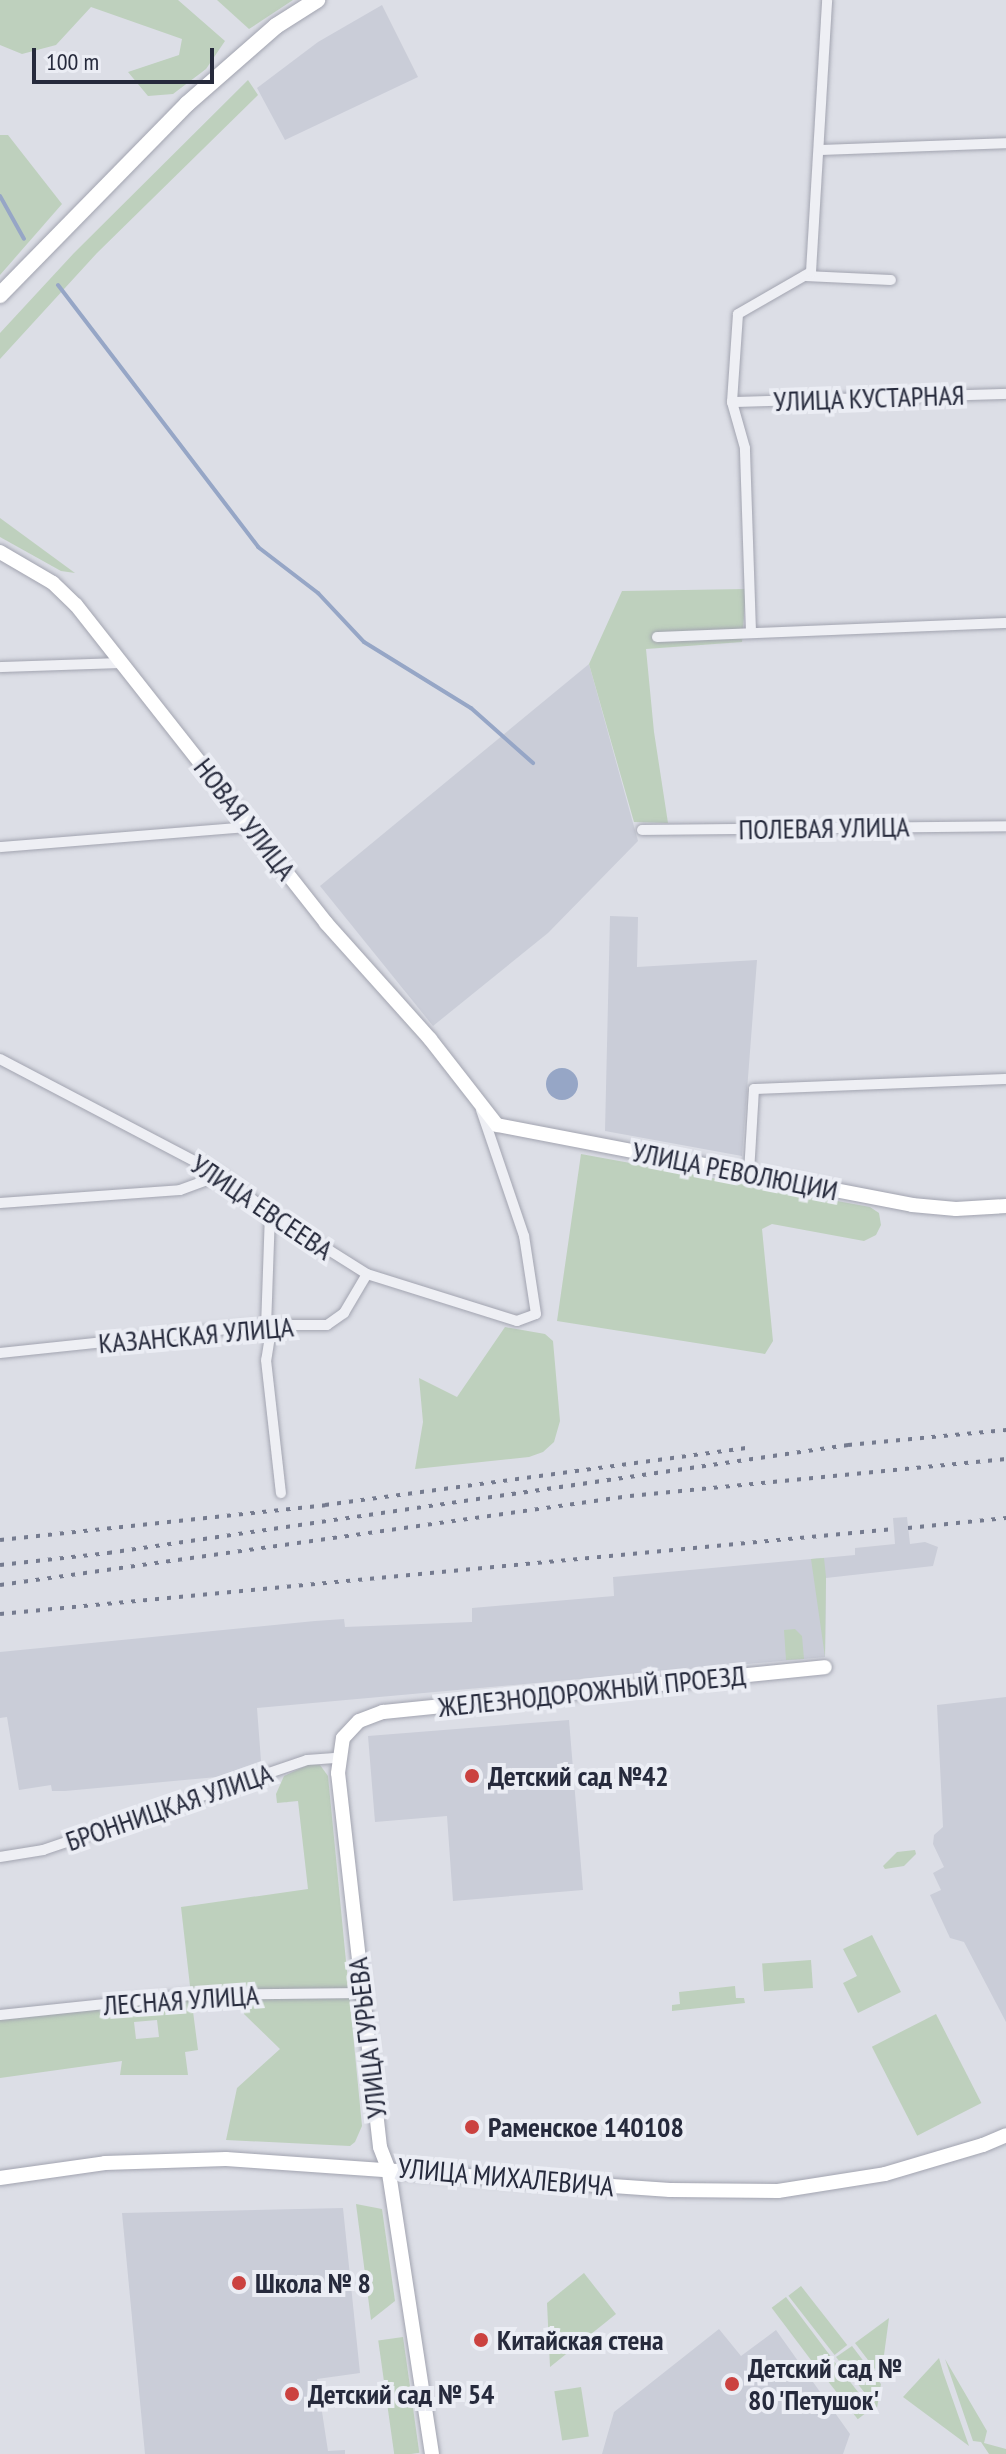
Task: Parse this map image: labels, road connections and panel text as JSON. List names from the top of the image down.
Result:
{
  "streets": {
    "street": [
      "УЛИЦА КУСТАРНАЯ",
      "НОВАЯ УЛИЦА",
      "ПОЛЕВАЯ УЛИЦА",
      "УЛИЦА РЕВОЛЮЦИИ",
      "УЛИЦА ЕВСЕЕВА",
      "КАЗАНСКАЯ УЛИЦА",
      "ЖЕЛЕЗНОДОРОЖНЫЙ ПРОЕЗД",
      "БРОННИЦКАЯ УЛИЦА",
      "ЛЕСНАЯ УЛИЦА",
      "УЛИЦА ГУРЬЕВА",
      "УЛИЦА МИХАЛЕВИЧА"
    ]
  },
  "crossings": [
    ["НОВАЯ УЛИЦА", "УЛИЦА РЕВОЛЮЦИИ"],
    ["НОВАЯ УЛИЦА", "УЛИЦА ЕВСЕЕВА"],
    ["УЛИЦА РЕВОЛЮЦИИ", "УЛИЦА ЕВСЕЕВА"],
    ["УЛИЦА ЕВСЕЕВА", "КАЗАНСКАЯ УЛИЦА"],
    ["ЖЕЛЕЗНОДОРОЖНЫЙ ПРОЕЗД", "БРОННИЦКАЯ УЛИЦА"],
    ["ЖЕЛЕЗНОДОРОЖНЫЙ ПРОЕЗД", "УЛИЦА ГУРЬЕВА"],
    ["БРОННИЦКАЯ УЛИЦА", "УЛИЦА ГУРЬЕВА"],
    ["ЛЕСНАЯ УЛИЦА", "УЛИЦА ГУРЬЕВА"],
    ["УЛИЦА ГУРЬЕВА", "УЛИЦА МИХАЛЕВИЧА"]
  ],
  "places": [
    "Детский сад №42",
    "Раменское 140108",
    "Школа № 8",
    "Китайская стена",
    "Детский сад № 80 'Петушок'",
    "Детский сад № 54"
  ],
  "scale_bar": "100 m"
}
